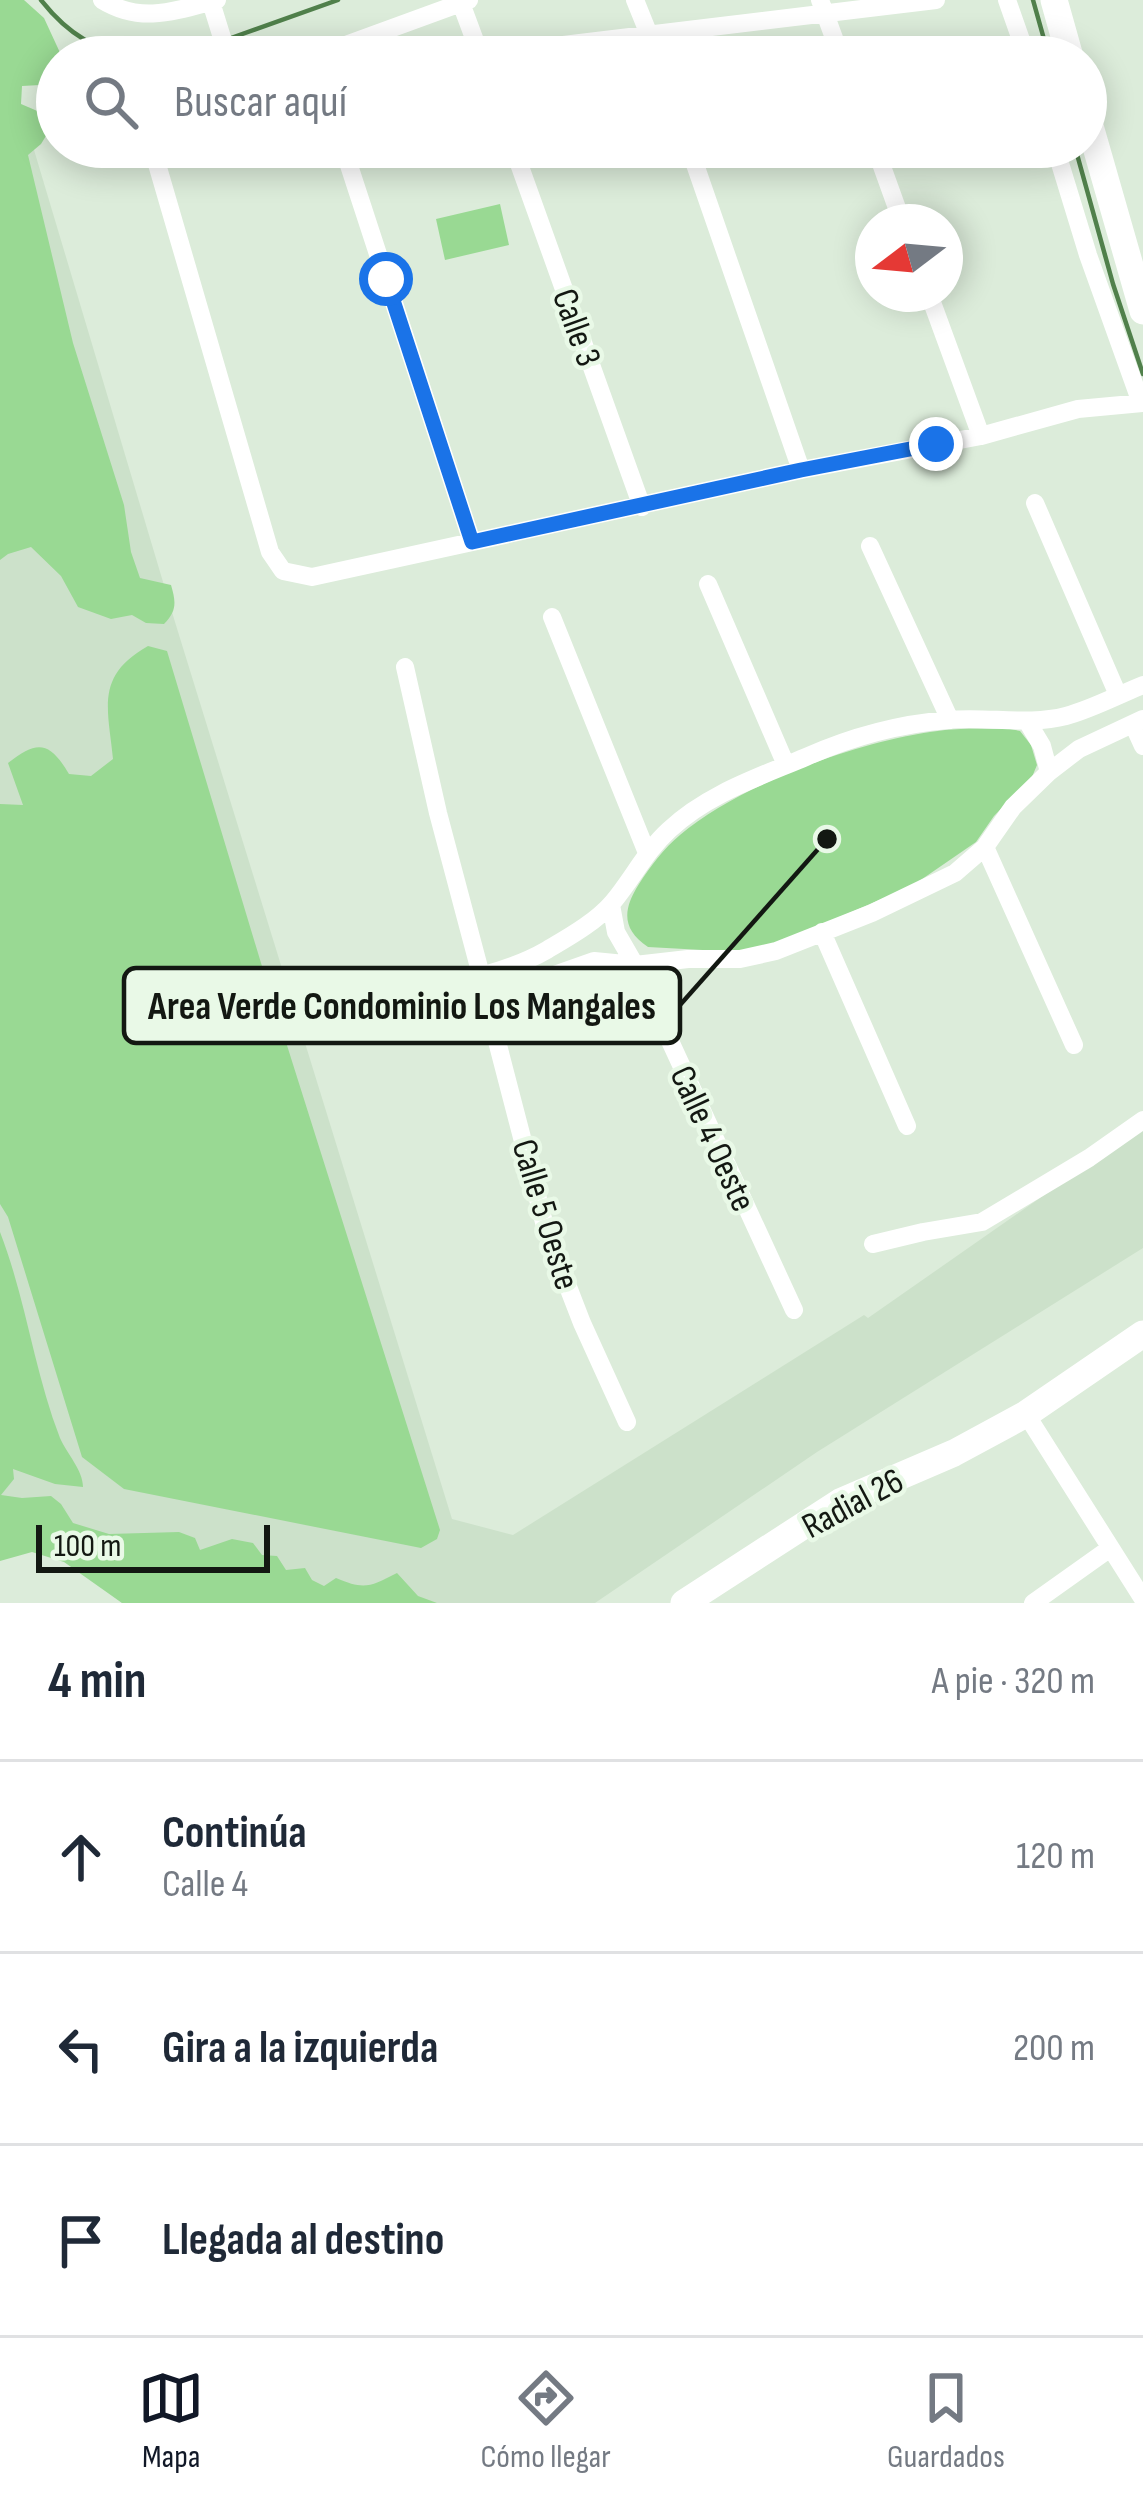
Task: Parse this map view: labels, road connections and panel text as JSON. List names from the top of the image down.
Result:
{
  "streets": {
    "main road": ["Radial 26"],
    "street": ["Calle 3", "Calle 4 Oeste", "Calle 5 Oeste"]
  },
  "places": ["Area Verde Condominio Los Mangales"],
  "scale_bar": "100 m",
  "north": "left",
  "page": {
    "search": "Buscar aquí",
    "scale": "100 m",
    "heading": ["4 min", "A pie · 320 m"],
    "list": [
      ["Continúa", "Calle 4", "120 m"],
      ["Gira a la izquierda", "200 m"],
      "Llegada al destino"
    ],
    "nav": ["Mapa", "Cómo llegar", "Guardados"]
  }
}
